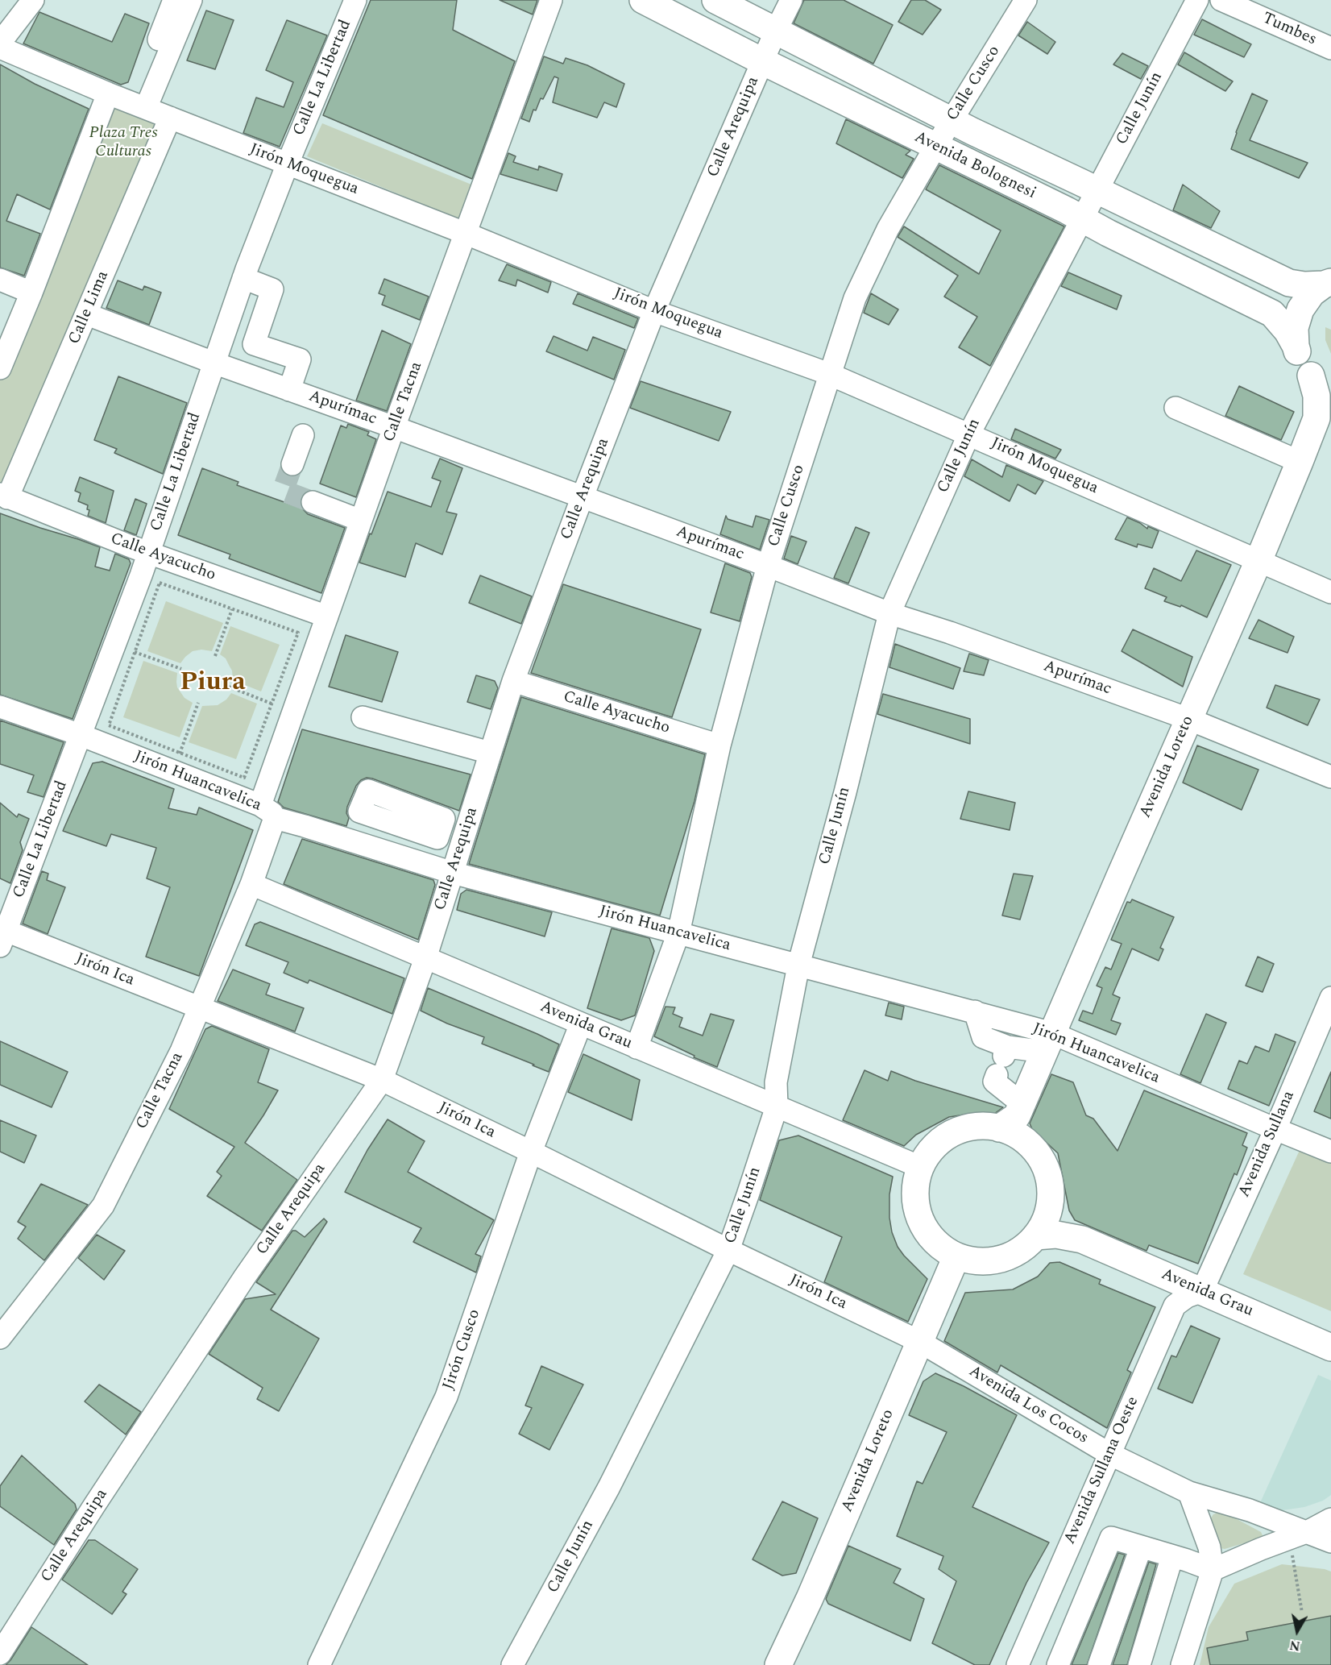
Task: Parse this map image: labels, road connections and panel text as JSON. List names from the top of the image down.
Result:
{
  "streets": {
    "main road": ["Avenida Bolognesi", "Avenida Loreto", "Avenida Grau"],
    "street": [
      "Tumbes",
      "Calle La Libertad",
      "Calle Cusco",
      "Calle Junín",
      "Calle Arequipa",
      "Jirón Moquegua",
      "Calle Lima",
      "Calle Tacna",
      "Apurímac",
      "Calle Ayacucho",
      "Jirón Huancavelica",
      "Jirón Ica",
      "Avenida Sullana",
      "Jirón Cusco",
      "Avenida Los Cocos",
      "Avenida Sullana Oeste"
    ]
  },
  "crossings": [
    ["Calle La Libertad", "Jirón Moquegua"],
    ["Calle La Libertad", "Apurímac"],
    ["Calle La Libertad", "Calle Ayacucho"],
    ["Calle La Libertad", "Jirón Huancavelica"],
    ["Calle La Libertad", "Jirón Ica"],
    ["Calle Cusco", "Avenida Bolognesi"],
    ["Calle Cusco", "Jirón Moquegua"],
    ["Calle Cusco", "Apurímac"],
    ["Calle Cusco", "Calle Ayacucho"],
    ["Calle Cusco", "Jirón Huancavelica"],
    ["Calle Cusco", "Avenida Grau"],
    ["Calle Junín", "Avenida Bolognesi"],
    ["Calle Junín", "Jirón Moquegua"],
    ["Calle Junín", "Apurímac"],
    ["Calle Junín", "Jirón Huancavelica"],
    ["Calle Junín", "Jirón Ica"],
    ["Calle Junín", "Avenida Grau"],
    ["Calle Arequipa", "Avenida Bolognesi"],
    ["Calle Arequipa", "Jirón Moquegua"],
    ["Calle Arequipa", "Apurímac"],
    ["Calle Arequipa", "Calle Ayacucho"],
    ["Calle Arequipa", "Jirón Huancavelica"],
    ["Calle Arequipa", "Jirón Ica"],
    ["Calle Arequipa", "Avenida Grau"],
    ["Avenida Bolognesi", "Avenida Loreto"],
    ["Jirón Moquegua", "Calle Lima"],
    ["Jirón Moquegua", "Calle Tacna"],
    ["Jirón Moquegua", "Avenida Loreto"],
    ["Calle Lima", "Apurímac"],
    ["Calle Lima", "Calle Ayacucho"],
    ["Calle Tacna", "Apurímac"],
    ["Calle Tacna", "Calle Ayacucho"],
    ["Calle Tacna", "Jirón Huancavelica"],
    ["Calle Tacna", "Jirón Ica"],
    ["Calle Tacna", "Avenida Grau"],
    ["Apurímac", "Avenida Loreto"],
    ["Avenida Loreto", "Jirón Huancavelica"],
    ["Avenida Loreto", "Jirón Ica"],
    ["Avenida Loreto", "Avenida Grau"],
    ["Avenida Loreto", "Avenida Los Cocos"],
    ["Jirón Huancavelica", "Avenida Sullana"],
    ["Jirón Ica", "Jirón Cusco"],
    ["Jirón Ica", "Avenida Los Cocos"],
    ["Avenida Grau", "Avenida Sullana"],
    ["Avenida Grau", "Jirón Cusco"],
    ["Avenida Grau", "Avenida Sullana Oeste"],
    ["Avenida Sullana", "Avenida Sullana Oeste"],
    ["Avenida Los Cocos", "Avenida Sullana Oeste"]
  ],
  "districts": ["Piura"],
  "parks": ["Plaza Tres Culturas"],
  "north": "bottom"
}
